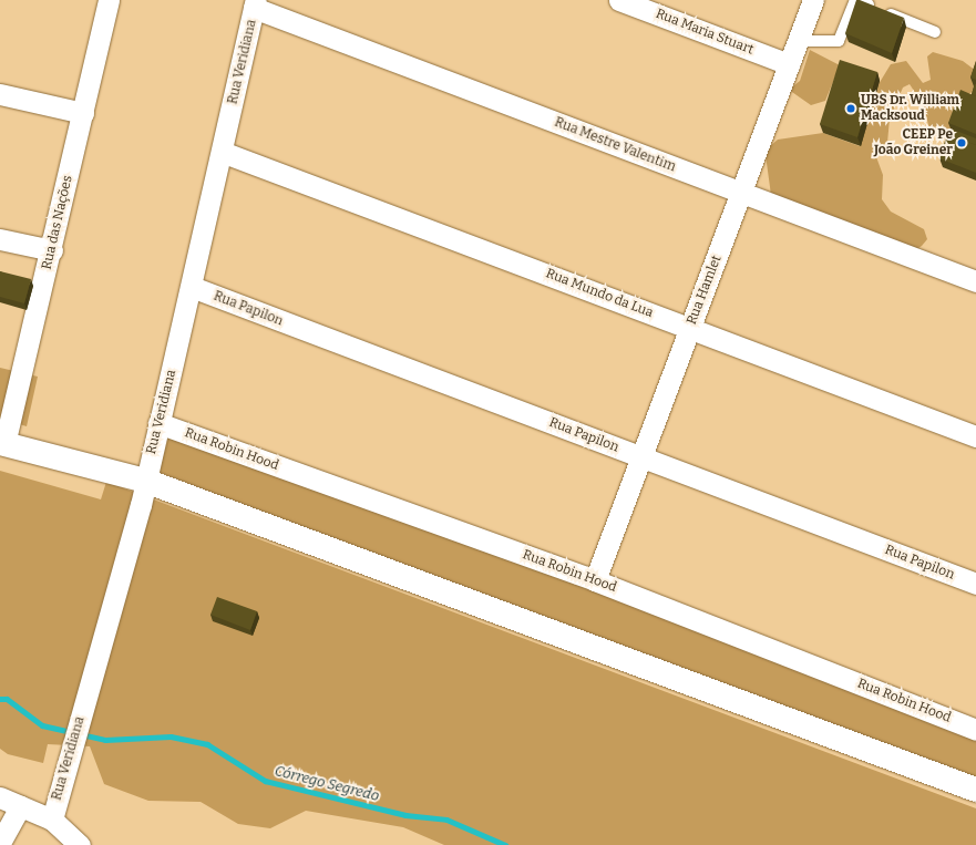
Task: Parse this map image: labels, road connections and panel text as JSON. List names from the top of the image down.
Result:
{
  "streets": {
    "street": [
      "Rua Maria Stuart",
      "Rua Veridiana",
      "Rua Mestre Valentim",
      "Rua das Nações",
      "Rua Hamlet",
      "Rua Mundo da Lua",
      "Rua Papilon",
      "Rua Robin Hood"
    ]
  },
  "crossings": [
    ["Rua Maria Stuart", "Rua Hamlet"],
    ["Rua Veridiana", "Rua Mestre Valentim"],
    ["Rua Veridiana", "Rua Mundo da Lua"],
    ["Rua Veridiana", "Rua Papilon"],
    ["Rua Veridiana", "Rua Robin Hood"],
    ["Rua Mestre Valentim", "Rua Hamlet"],
    ["Rua Hamlet", "Rua Mundo da Lua"],
    ["Rua Hamlet", "Rua Papilon"],
    ["Rua Hamlet", "Rua Robin Hood"]
  ],
  "water": ["Córrego Segredo"],
  "places": ["UBS Dr. William Macksoud", "CEEP Pe João Greiner"]
}
